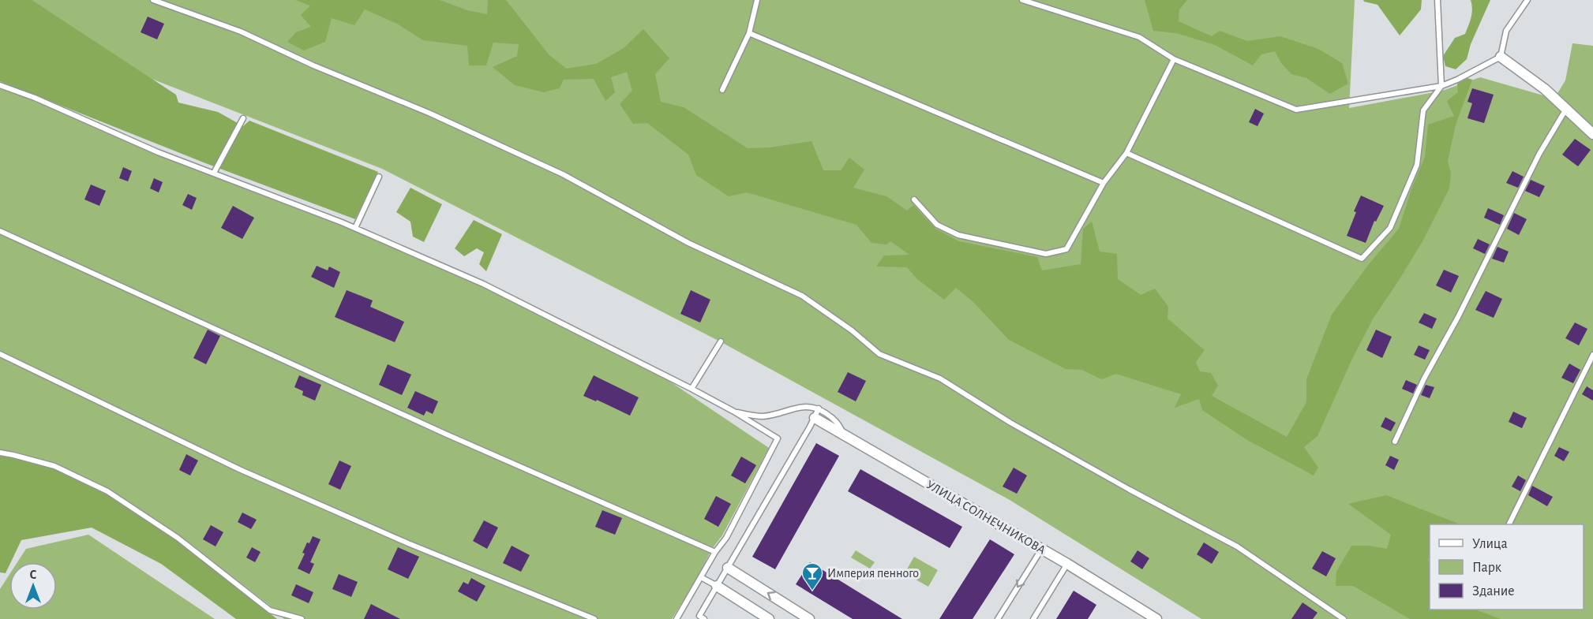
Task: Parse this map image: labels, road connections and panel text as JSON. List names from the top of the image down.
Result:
{
  "streets": {
    "street": ["УЛИЦА СОЛНЕЧНИКОВА"]
  },
  "places": {
    "bar": ["Империя пенного"]
  },
  "legend": ["Улица", "Парк", "Здание"],
  "north": "top"
}
